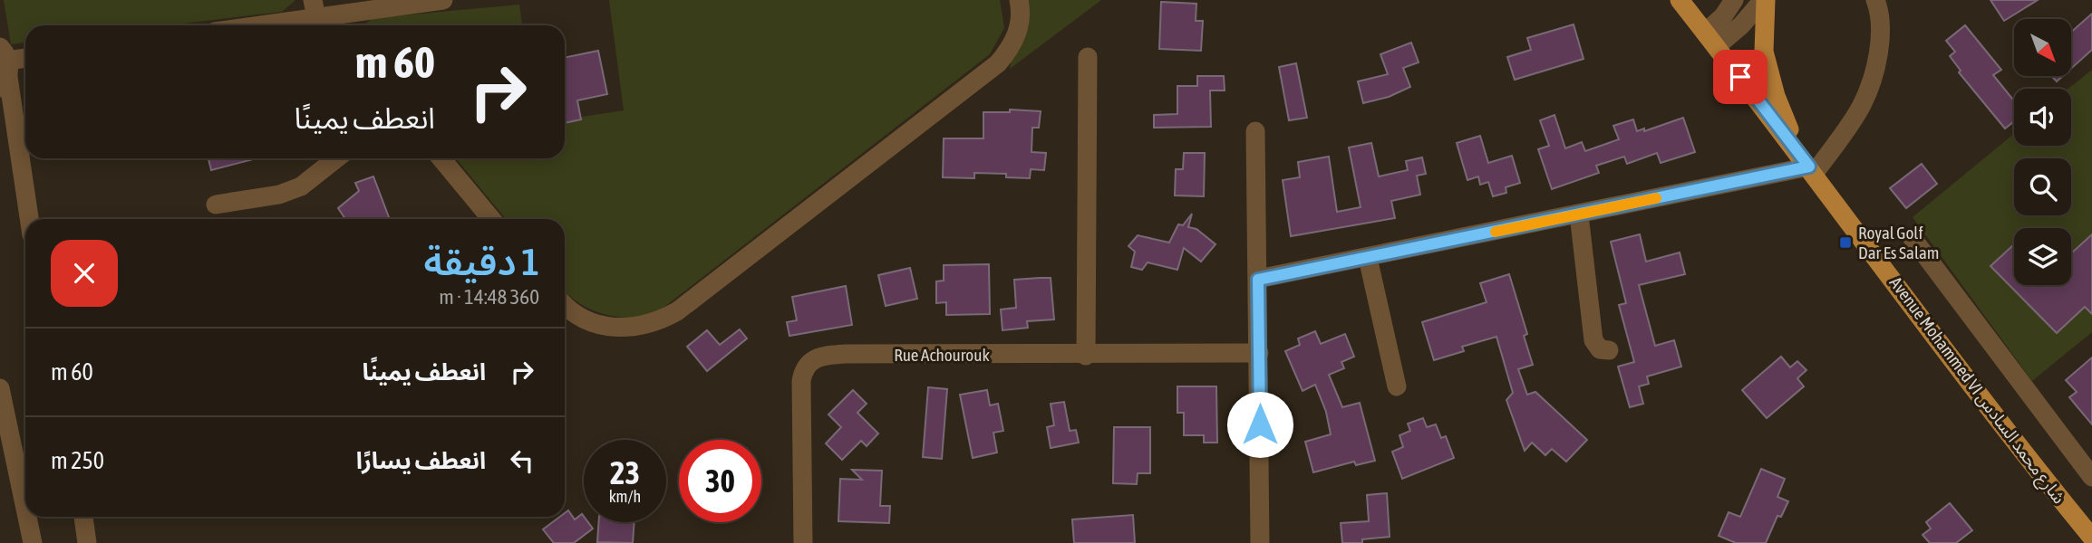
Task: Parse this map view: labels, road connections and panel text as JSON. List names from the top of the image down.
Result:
{
  "streets": {
    "main road": ["Avenue Mohammed VI شارع محمد السادس"],
    "street": ["Rue Achourouk"]
  },
  "places": {
    "transit": ["Royal Golf Dar Es Salam"]
  },
  "north": "bottom right",
  "page": {
    "turn": ["60 m", "انعطف يمينًا"],
    "heading": ["1 دقيقة", "360 m · 14:48"],
    "list": [
      {
        "name": "انعطف يمينًا",
        "value": "60 m"
      },
      {
        "name": "انعطف يسارًا",
        "value": "250 m"
      }
    ],
    "speed": "23 km/h",
    "limit": "30"
  }
}
